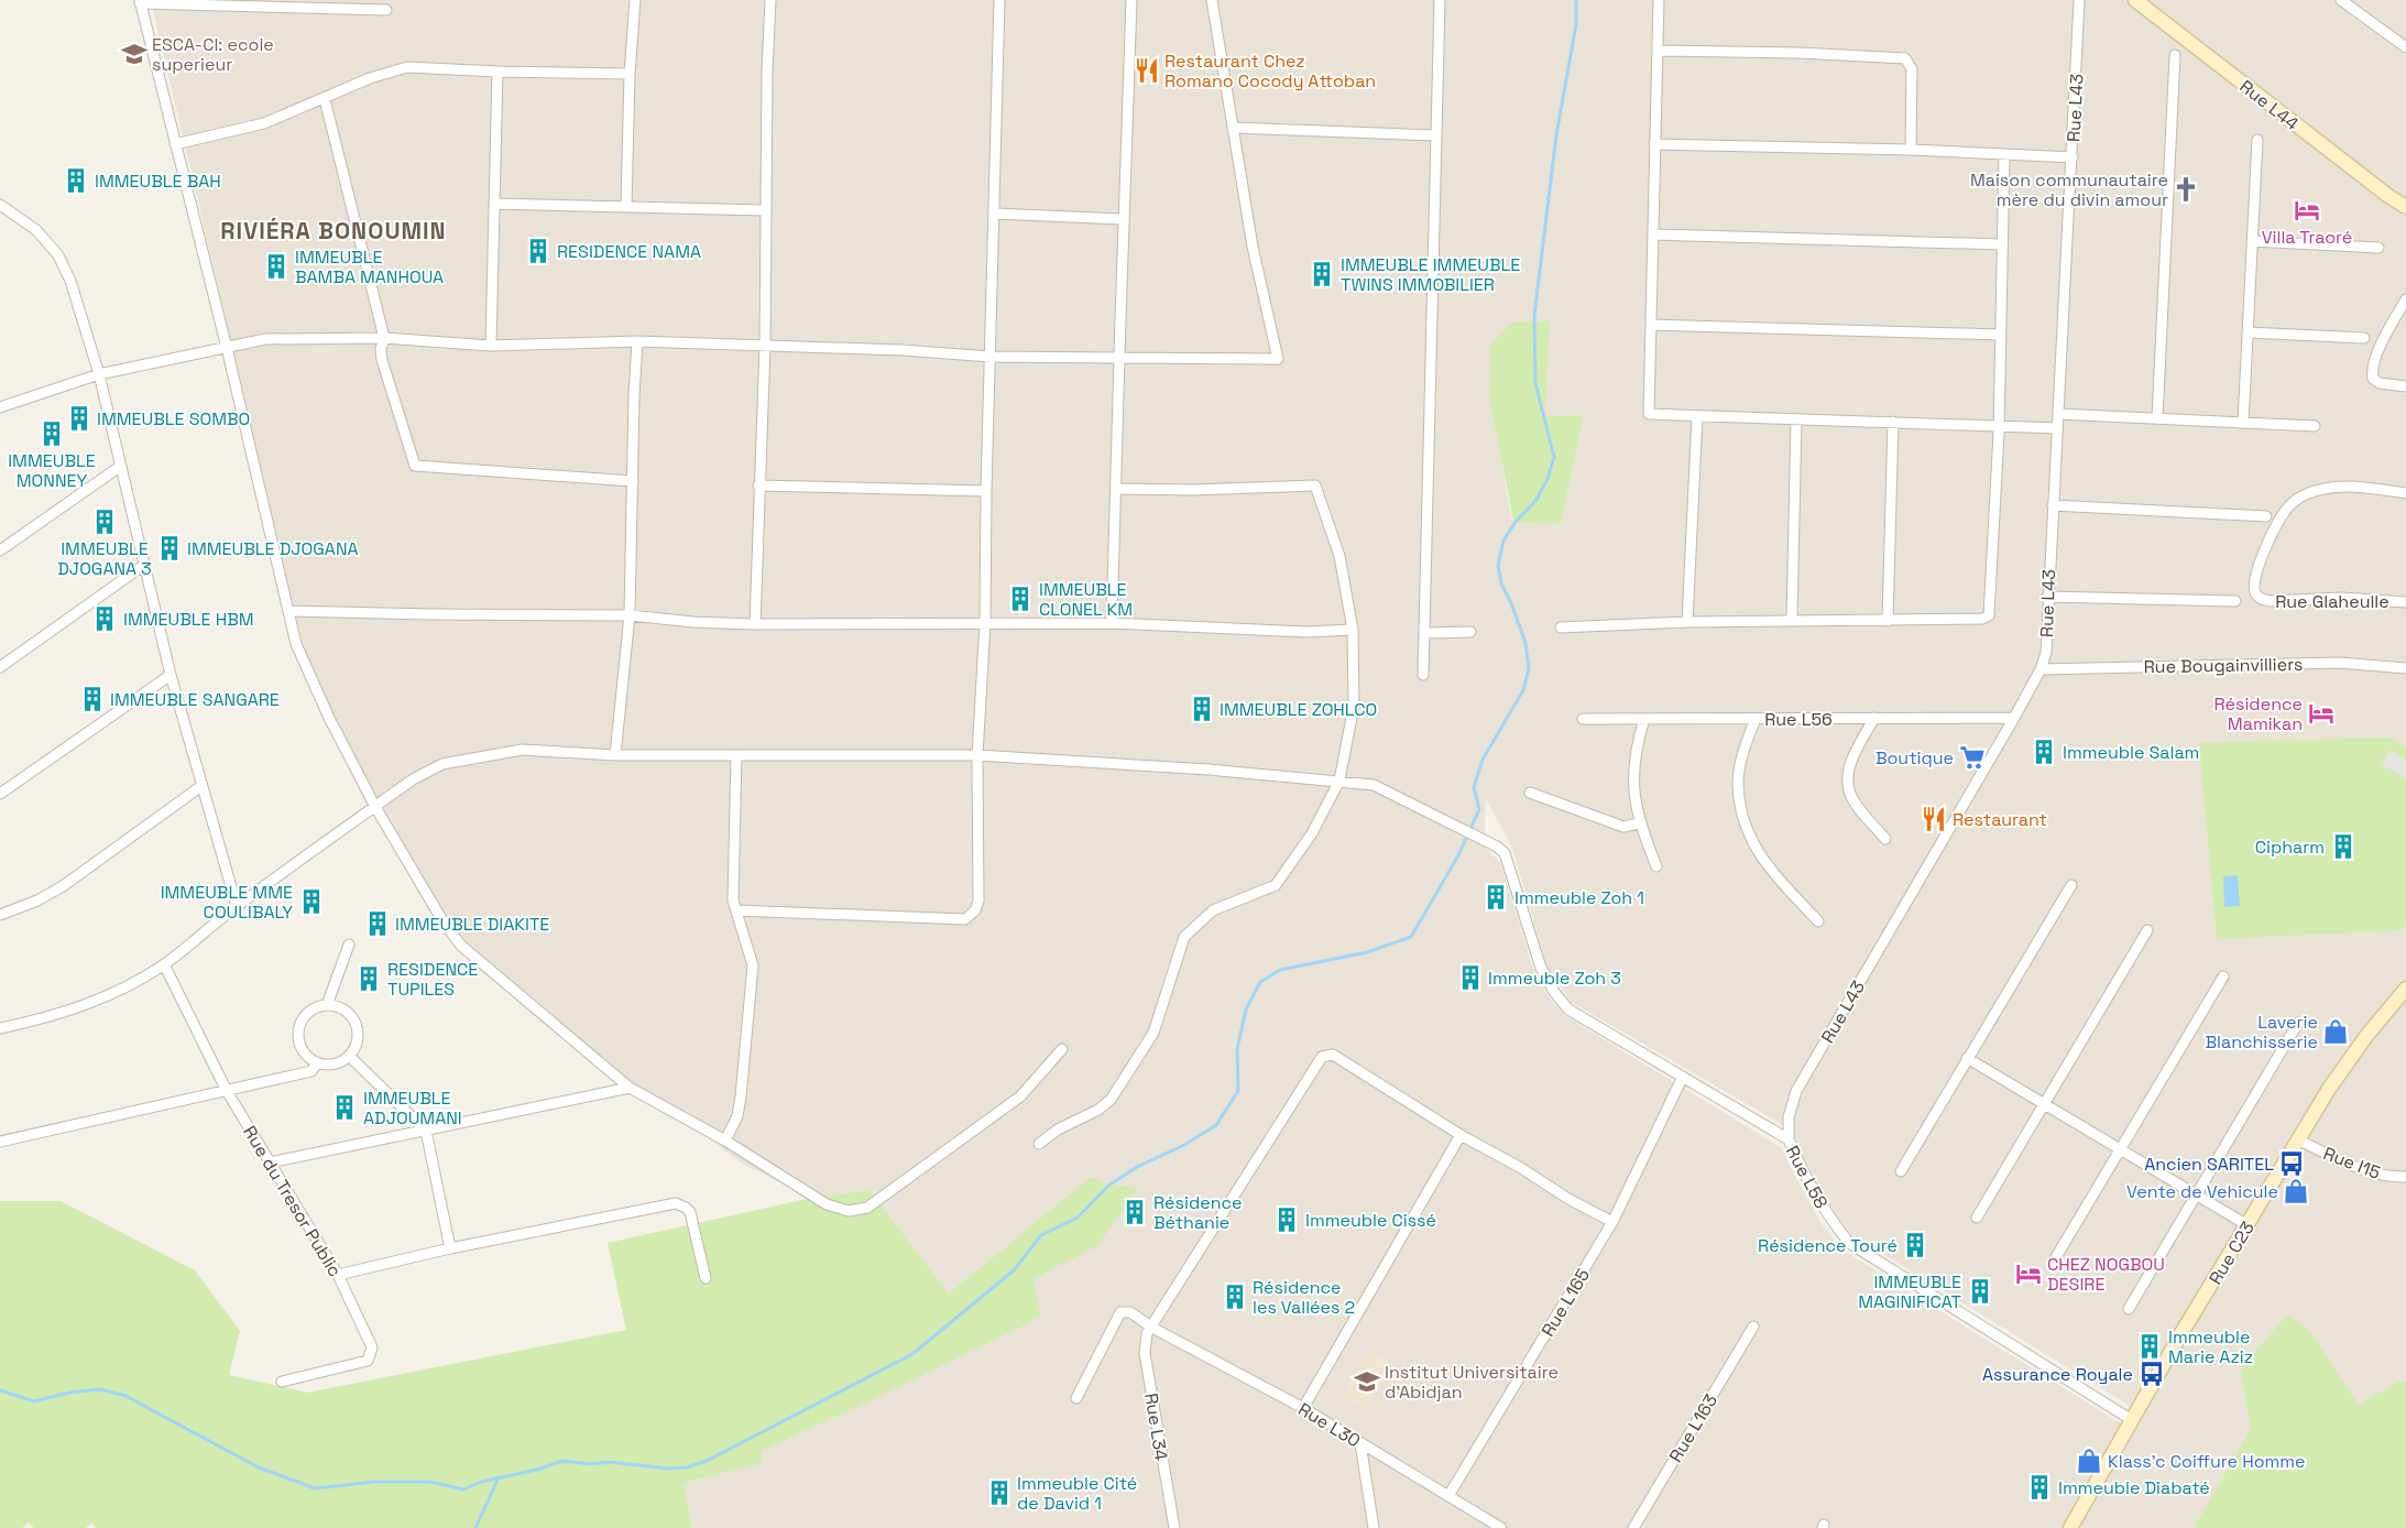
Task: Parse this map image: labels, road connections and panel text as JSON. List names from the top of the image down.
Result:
{
  "streets": {
    "street": [
      "Rue L44",
      "Rue L43",
      "Rue Glaheulle",
      "Rue Bougainvilliers",
      "Rue L56",
      "Rue I15",
      "Rue L58",
      "Rue du Tresor Public",
      "Rue C23",
      "Rue L165",
      "Rue L30",
      "Rue L34",
      "Rue L163"
    ]
  },
  "crossings": [
    ["Rue L43", "Rue Bougainvilliers"],
    ["Rue L43", "Rue L56"],
    ["Rue L43", "Rue L58"],
    ["Rue I15", "Rue C23"],
    ["Rue L58", "Rue C23"],
    ["Rue L58", "Rue L165"],
    ["Rue L165", "Rue L30"],
    ["Rue L165", "Rue L34"],
    ["Rue L30", "Rue L34"]
  ],
  "districts": ["RIVIÉRA BONOUMIN"],
  "places": {
    "school or university": ["ESCA-CI: ecole superieur", "Institut Universitaire d'Abidjan"],
    "restaurant": ["Restaurant Chez Romano Cocody Attoban", "Restaurant"],
    "building": [
      "IMMEUBLE BAH",
      "RESIDENCE NAMA",
      "IMMEUBLE BAMBA MANHOUA",
      "IMMEUBLE IMMEUBLE TWINS IMMOBILIER",
      "IMMEUBLE SOMBO",
      "IMMEUBLE MONNEY",
      "IMMEUBLE DJOGANA 3",
      "IMMEUBLE DJOGANA",
      "IMMEUBLE CLONEL KM",
      "IMMEUBLE HBM",
      "IMMEUBLE SANGARE",
      "IMMEUBLE ZOHLCO",
      "Immeuble Salam",
      "Cipharm",
      "Immeuble Zoh 1",
      "IMMEUBLE MME COULIBALY",
      "IMMEUBLE DIAKITE",
      "Immeuble Zoh 3",
      "RESIDENCE TUPILES",
      "IMMEUBLE ADJOUMANI",
      "Résidence Béthanie",
      "Immeuble Cissé",
      "Résidence Touré",
      "IMMEUBLE MAGINIFICAT",
      "Résidence les Vallées 2",
      "Immeuble Marie Aziz",
      "Immeuble Diabaté",
      "Immeuble Cité de David 1"
    ],
    "church": ["Maison communautaire mère du divin amour"],
    "hotel": ["Villa Traoré", "Résidence Mamikan", "CHEZ NOGBOU DESIRE"],
    "supermarket": ["Boutique"],
    "shop": ["Laverie Blanchisserie", "Vente de Vehicule", "Klass'c Coiffure Homme"],
    "bus stop": ["Ancien SARITEL", "Assurance Royale"]
  }
}
